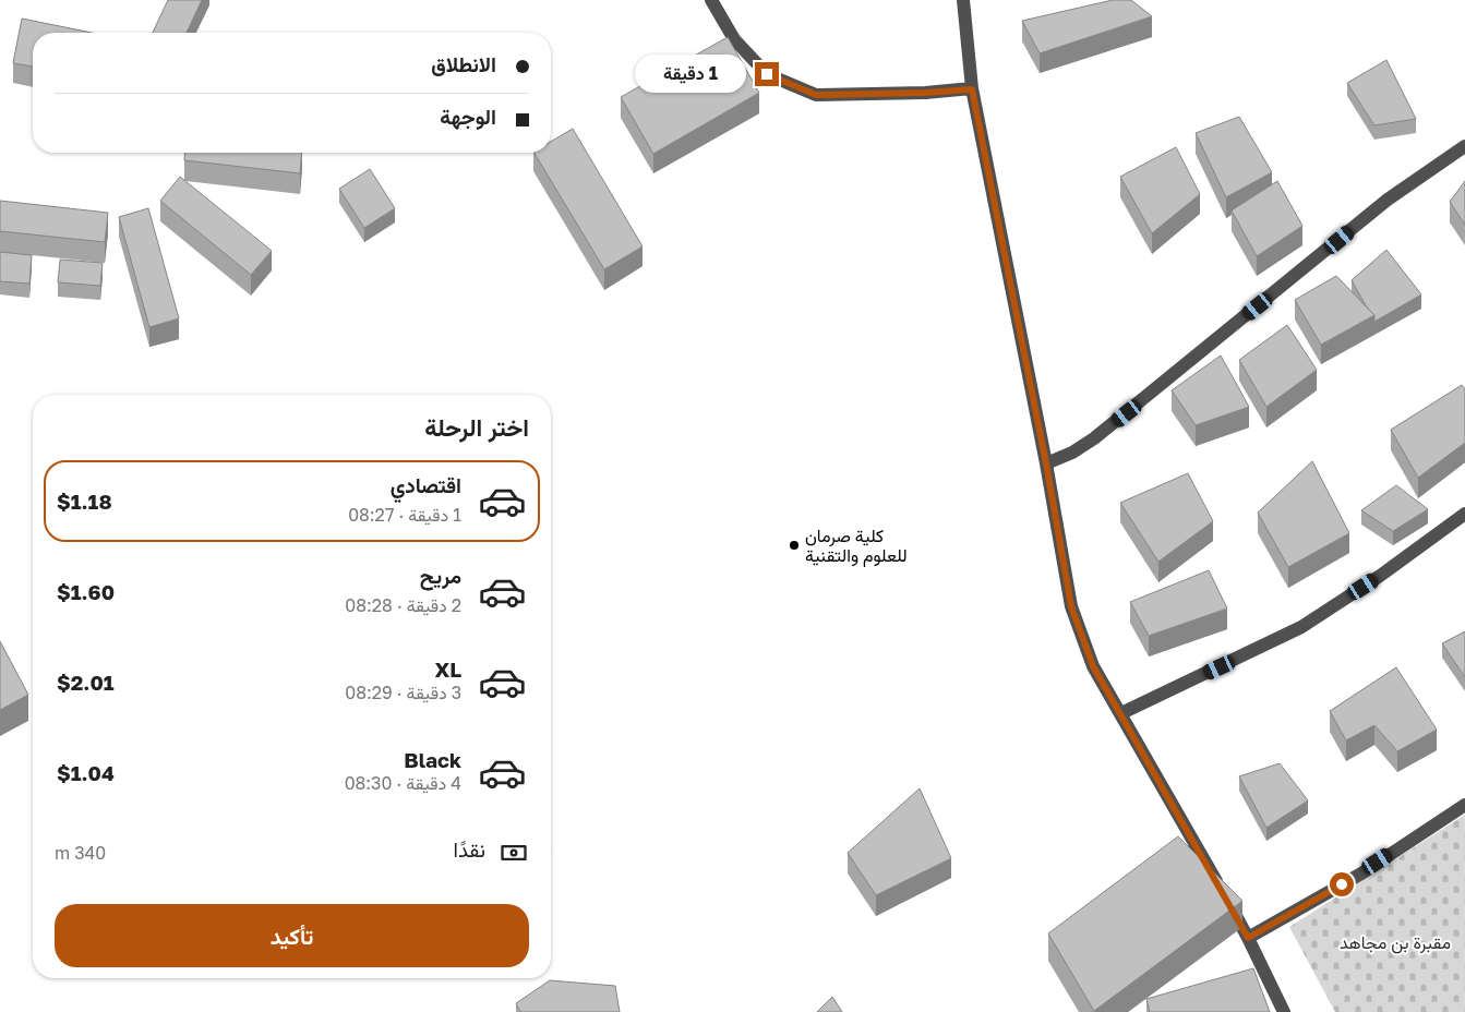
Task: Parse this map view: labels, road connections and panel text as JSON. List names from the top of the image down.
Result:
{
  "parks": ["مقبرة بن مجاهد"],
  "places": ["كلية صرمان للعلوم والتقنية"],
  "page": {
    "banner": ["الانطلاق", "الوجهة"],
    "bubble": "1 دقيقة",
    "heading": "اختر الرحلة",
    "list": [
      {
        "name": "اقتصادي",
        "note": "1 دقيقة · 08:27",
        "value": "$1.18"
      },
      {
        "name": "مريح",
        "note": "2 دقيقة · 08:28",
        "value": "$1.60"
      },
      {
        "name": "XL",
        "note": "3 دقيقة · 08:29",
        "value": "$2.01"
      },
      {
        "name": "Black",
        "note": "4 دقيقة · 08:30",
        "value": "$1.04"
      }
    ],
    "pay": ["نقدًا", "340 m"],
    "buttons": "تأكيد"
  }
}
